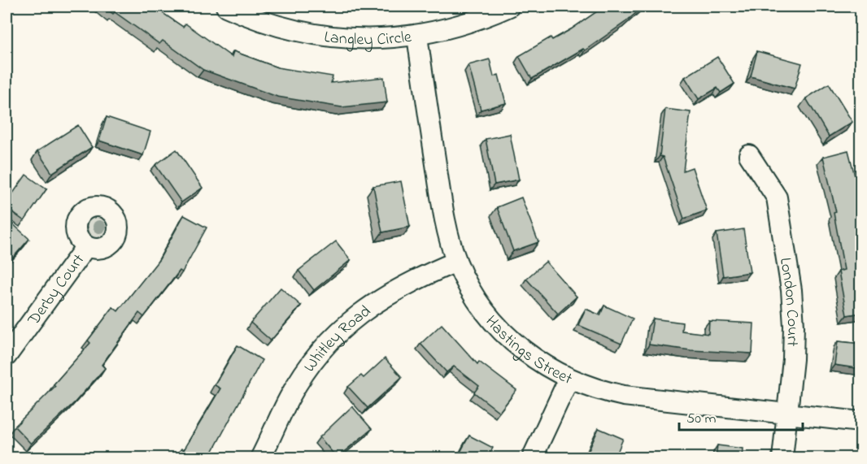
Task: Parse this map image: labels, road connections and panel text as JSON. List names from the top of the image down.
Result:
{
  "streets": {
    "street": [
      "Langley Circle",
      "Derby Court",
      "London Court",
      "Whitley Road",
      "Hastings Street"
    ]
  },
  "crossings": [
    ["Langley Circle", "Hastings Street"],
    ["London Court", "Hastings Street"],
    ["Whitley Road", "Hastings Street"]
  ],
  "scale_bar": "50 m"
}
